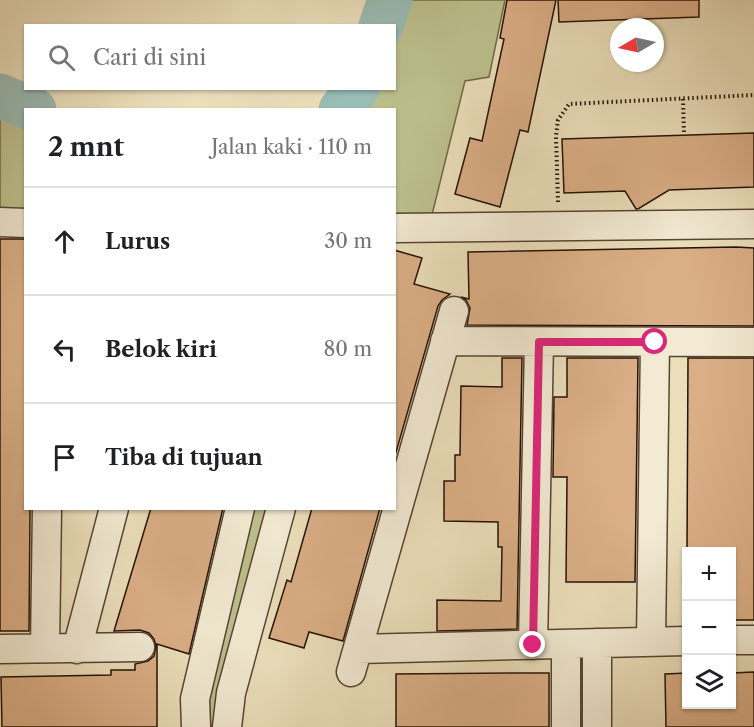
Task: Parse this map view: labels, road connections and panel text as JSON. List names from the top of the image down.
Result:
{
  "north": "left",
  "page": {
    "search": "Cari di sini",
    "heading": ["2 mnt", "Jalan kaki · 110 m"],
    "list": [
      ["Lurus", "30 m"],
      ["Belok kiri", "80 m"],
      "Tiba di tujuan"
    ],
    "map_buttons": ["+", "−"]
  }
}
